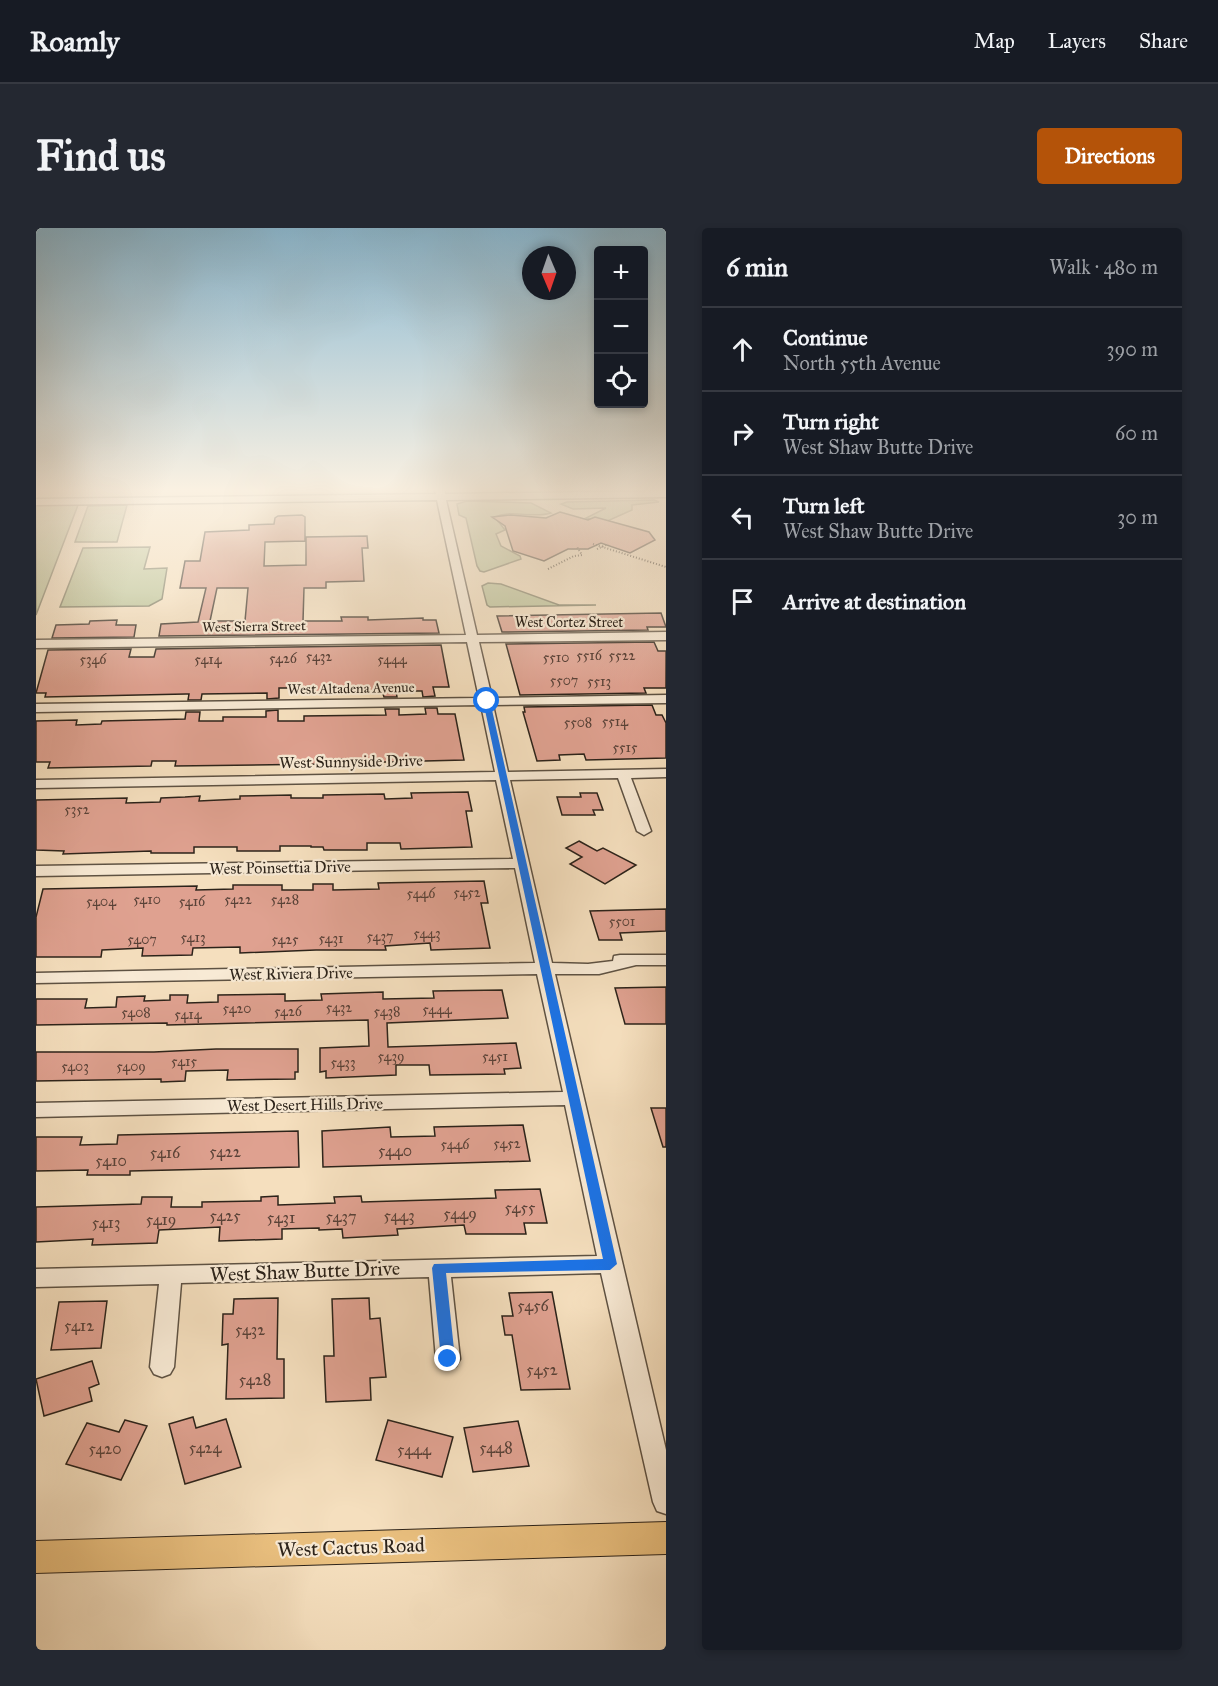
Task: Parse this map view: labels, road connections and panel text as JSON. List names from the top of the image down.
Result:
{
  "streets": {
    "main road": ["West Cactus Road"],
    "street": [
      "West Cortez Street",
      "West Sierra Street",
      "West Altadena Avenue",
      "West Sunnyside Drive",
      "West Poinsettia Drive",
      "West Riviera Drive",
      "West Desert Hills Drive",
      "West Shaw Butte Drive"
    ]
  },
  "crossings": [
    ["West Cortez Street", "West Sierra Street"]
  ],
  "house_numbers": [
    "5516",
    "5522",
    "5432",
    "5510",
    "5426",
    "5346",
    "5414",
    "5444",
    "5507",
    "5513",
    "5514",
    "5508",
    "5515",
    "5352",
    "5452",
    "5446",
    "5410",
    "5422",
    "5428",
    "5404",
    "5416",
    "5501",
    "5443",
    "5437",
    "5413",
    "5431",
    "5407",
    "5425",
    "5432",
    "5420",
    "5444",
    "5426",
    "5438",
    "5408",
    "5414",
    "5439",
    "5451",
    "5415",
    "5433",
    "5403",
    "5409",
    "5452",
    "5446",
    "5440",
    "5422",
    "5416",
    "5410",
    "5455",
    "5449",
    "5425",
    "5443",
    "5437",
    "5431",
    "5419",
    "5413",
    "5456",
    "5412",
    "5432",
    "5452",
    "5428",
    "5424",
    "5448",
    "5420",
    "5444"
  ],
  "north": "bottom",
  "page": {
    "header": "Roamly",
    "nav": ["Map", "Layers", "Share"],
    "buttons": "Directions",
    "title": "Find us",
    "heading": ["6 min", "Walk · 480 m"],
    "map_buttons": ["+", "−"],
    "list": [
      ["Continue", "North 55th Avenue", "390 m"],
      ["Turn right", "West Shaw Butte Drive", "60 m"],
      ["Turn left", "West Shaw Butte Drive", "30 m"],
      "Arrive at destination"
    ]
  }
}
